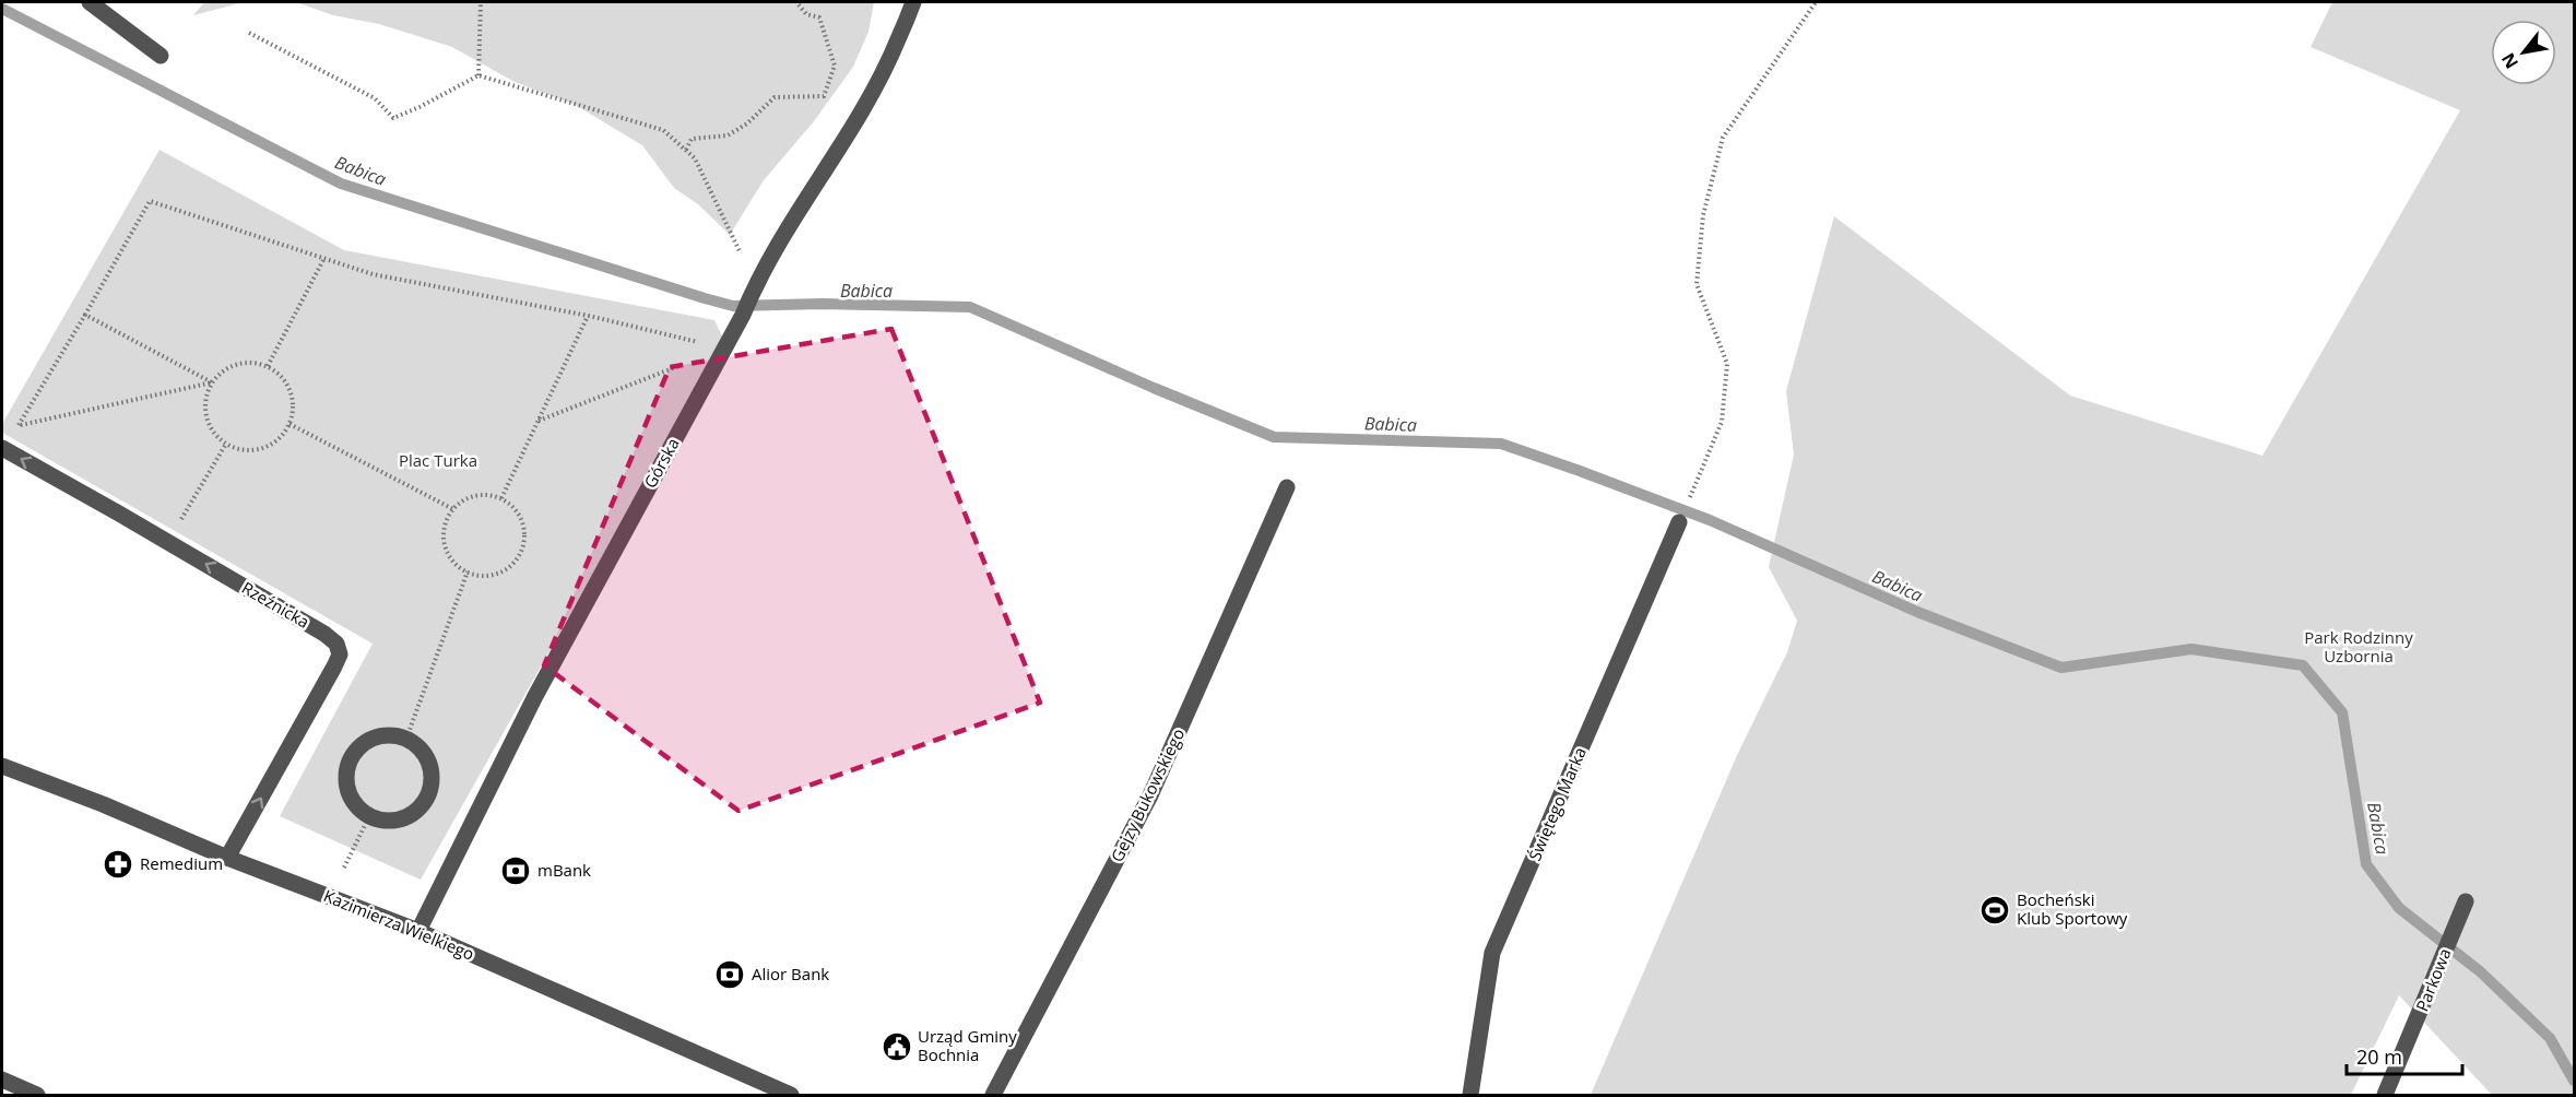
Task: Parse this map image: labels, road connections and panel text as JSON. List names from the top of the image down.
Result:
{
  "streets": {
    "street": [
      "Górska",
      "Rzeźnicka",
      "Gejzy Bukowskiego",
      "Świętego Marka",
      "Kazimierza Wielkiego",
      "Parkowa"
    ]
  },
  "crossings": [
    ["Górska", "Kazimierza Wielkiego"],
    ["Rzeźnicka", "Kazimierza Wielkiego"]
  ],
  "water": ["Babica"],
  "parks": ["Plac Turka", "Park Rodzinny Uzbornia"],
  "places": {
    "pharmacy": ["Remedium"],
    "bank": ["mBank", "Alior Bank"],
    "sports": ["Bocheński Klub Sportowy"],
    "public building": ["Urząd Gminy Bochnia"]
  },
  "scale_bar": "20 m",
  "north": "bottom left"
}
